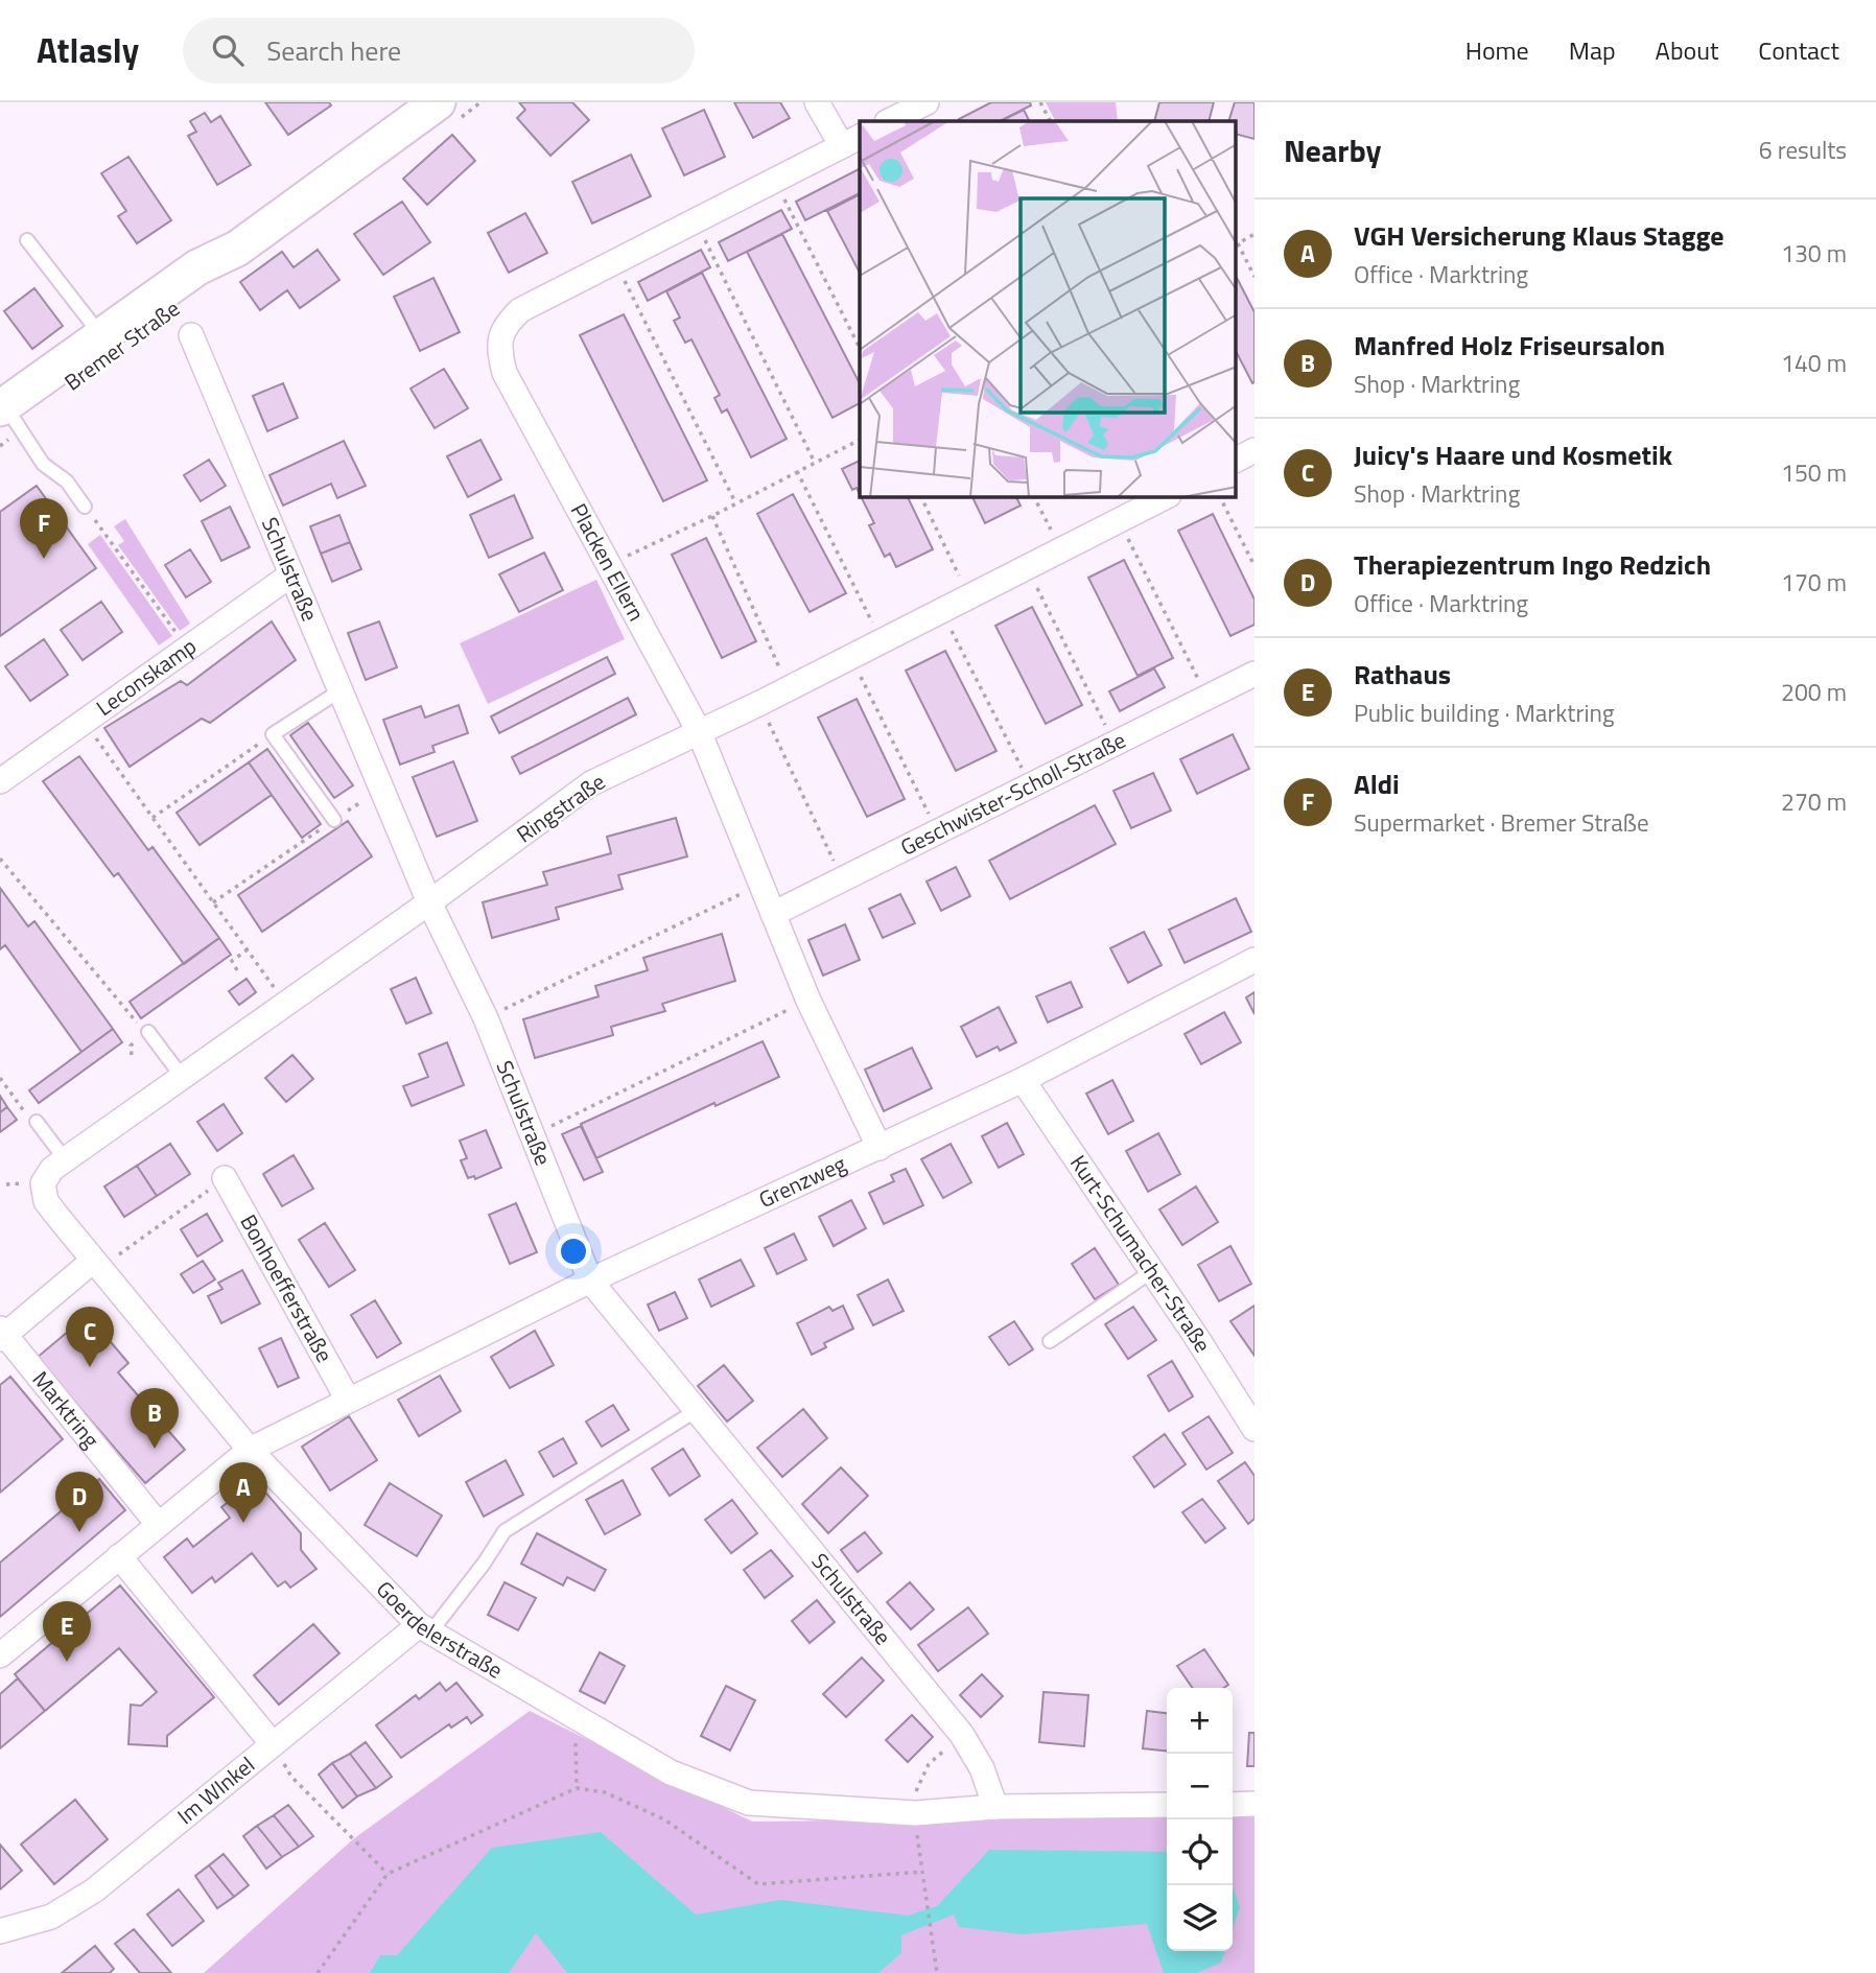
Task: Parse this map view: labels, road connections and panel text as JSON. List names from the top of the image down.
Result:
{
  "streets": {
    "street": [
      "Bremer Straße",
      "Placken Ellern",
      "Schulstraße",
      "Leconskamp",
      "Geschwister-Scholl-Straße",
      "Ringstraße",
      "Grenzweg",
      "Kurt-Schumacher-Straße",
      "Bonhoefferstraße",
      "Marktring",
      "Goerdelerstraße",
      "Im WInkel"
    ]
  },
  "crossings": [
    ["Placken Ellern", "Geschwister-Scholl-Straße"],
    ["Placken Ellern", "Ringstraße"],
    ["Placken Ellern", "Grenzweg"],
    ["Schulstraße", "Leconskamp"],
    ["Schulstraße", "Ringstraße"],
    ["Schulstraße", "Grenzweg"],
    ["Schulstraße", "Goerdelerstraße"],
    ["Ringstraße", "Goerdelerstraße"],
    ["Grenzweg", "Kurt-Schumacher-Straße"],
    ["Grenzweg", "Bonhoefferstraße"],
    ["Goerdelerstraße", "Im WInkel"]
  ],
  "page": {
    "header": "Atlasly",
    "search": "Search here",
    "nav": [
      "Home",
      "Map",
      "About",
      "Contact"
    ],
    "heading": ["Nearby", "6 results"],
    "list": [
      {
        "mark": "A",
        "name": "VGH Versicherung Klaus Stagge",
        "note": "Office · Marktring",
        "value": "130 m"
      },
      {
        "mark": "B",
        "name": "Manfred Holz Friseursalon",
        "note": "Shop · Marktring",
        "value": "140 m"
      },
      {
        "mark": "C",
        "name": "Juicy's Haare und Kosmetik",
        "note": "Shop · Marktring",
        "value": "150 m"
      },
      {
        "mark": "D",
        "name": "Therapiezentrum Ingo Redzich",
        "note": "Office · Marktring",
        "value": "170 m"
      },
      {
        "mark": "E",
        "name": "Rathaus",
        "note": "Public building · Marktring",
        "value": "200 m"
      },
      {
        "mark": "F",
        "name": "Aldi",
        "note": "Supermarket · Bremer Straße",
        "value": "270 m"
      }
    ],
    "pins": [
      "F",
      "C",
      "B",
      "A",
      "D",
      "E"
    ],
    "map_buttons": ["+", "−"]
  }
}
